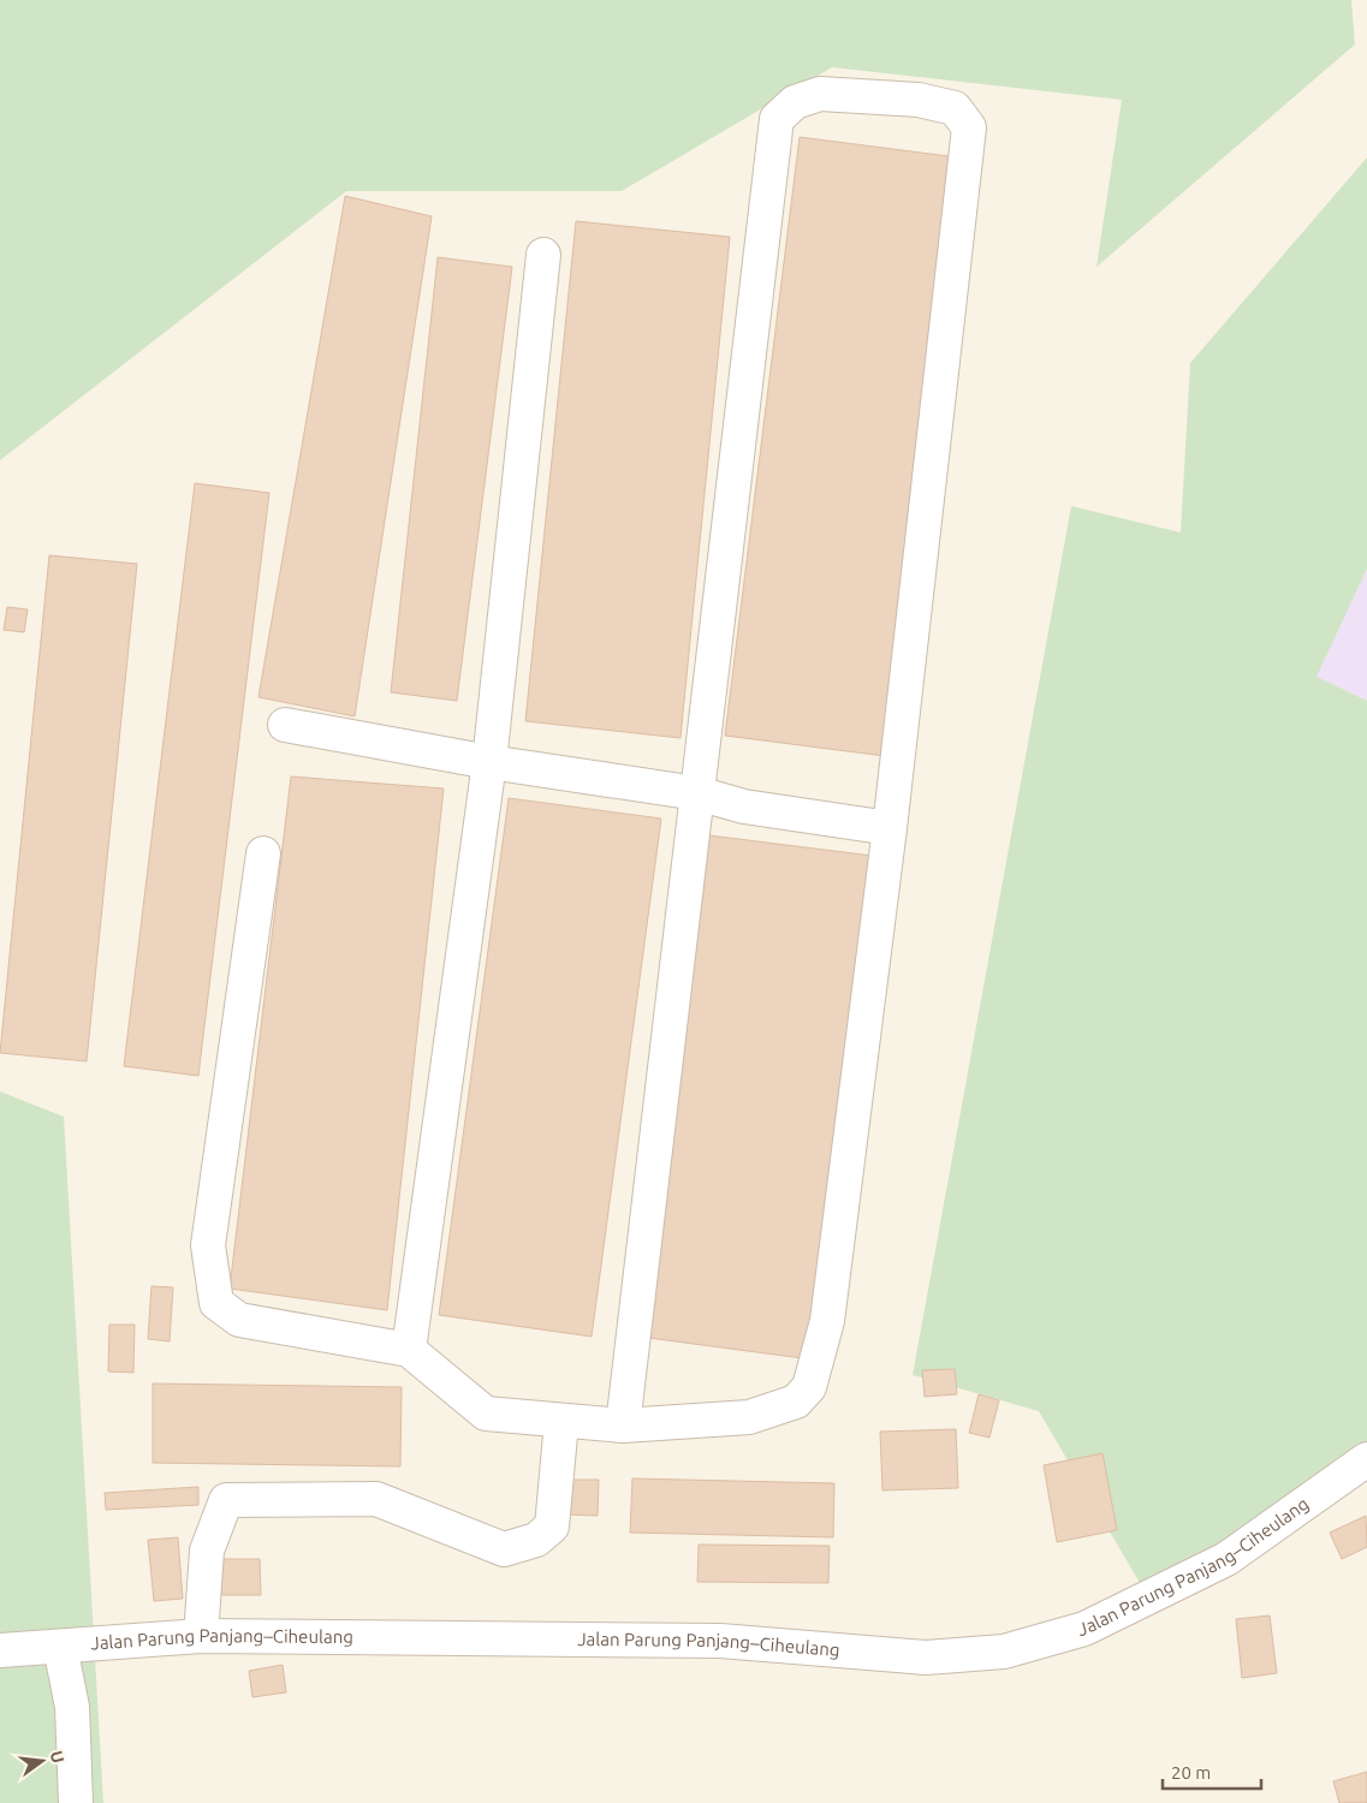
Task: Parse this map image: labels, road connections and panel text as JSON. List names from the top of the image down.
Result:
{
  "streets": {
    "street": ["Jalan Parung Panjang–Ciheulang"]
  },
  "scale_bar": "20 m",
  "north": "right"
}
